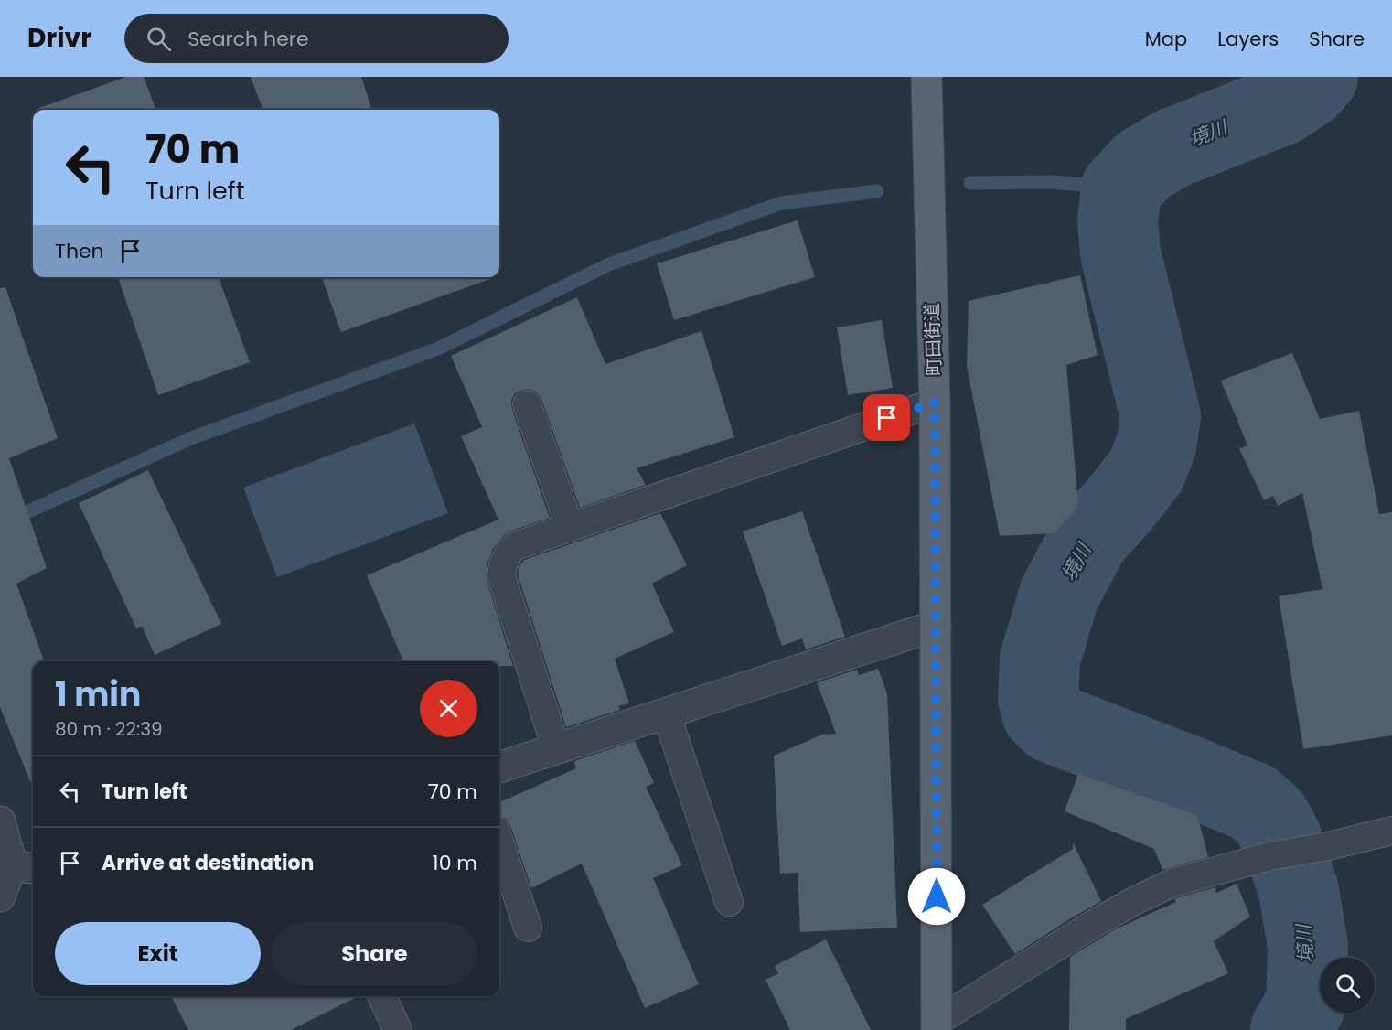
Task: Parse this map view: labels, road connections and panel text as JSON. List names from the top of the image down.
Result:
{
  "streets": {
    "main road": ["町田街道"]
  },
  "water": ["境川"],
  "page": {
    "header": "Drivr",
    "search": "Search here",
    "nav": ["Map", "Layers", "Share"],
    "turn": ["70 m", "Turn left"],
    "then": "Then",
    "heading": ["1 min", "80 m · 22:39"],
    "list": [
      {
        "name": "Turn left",
        "value": "70 m"
      },
      {
        "name": "Arrive at destination",
        "value": "10 m"
      }
    ],
    "buttons": ["Exit", "Share"]
  }
}
